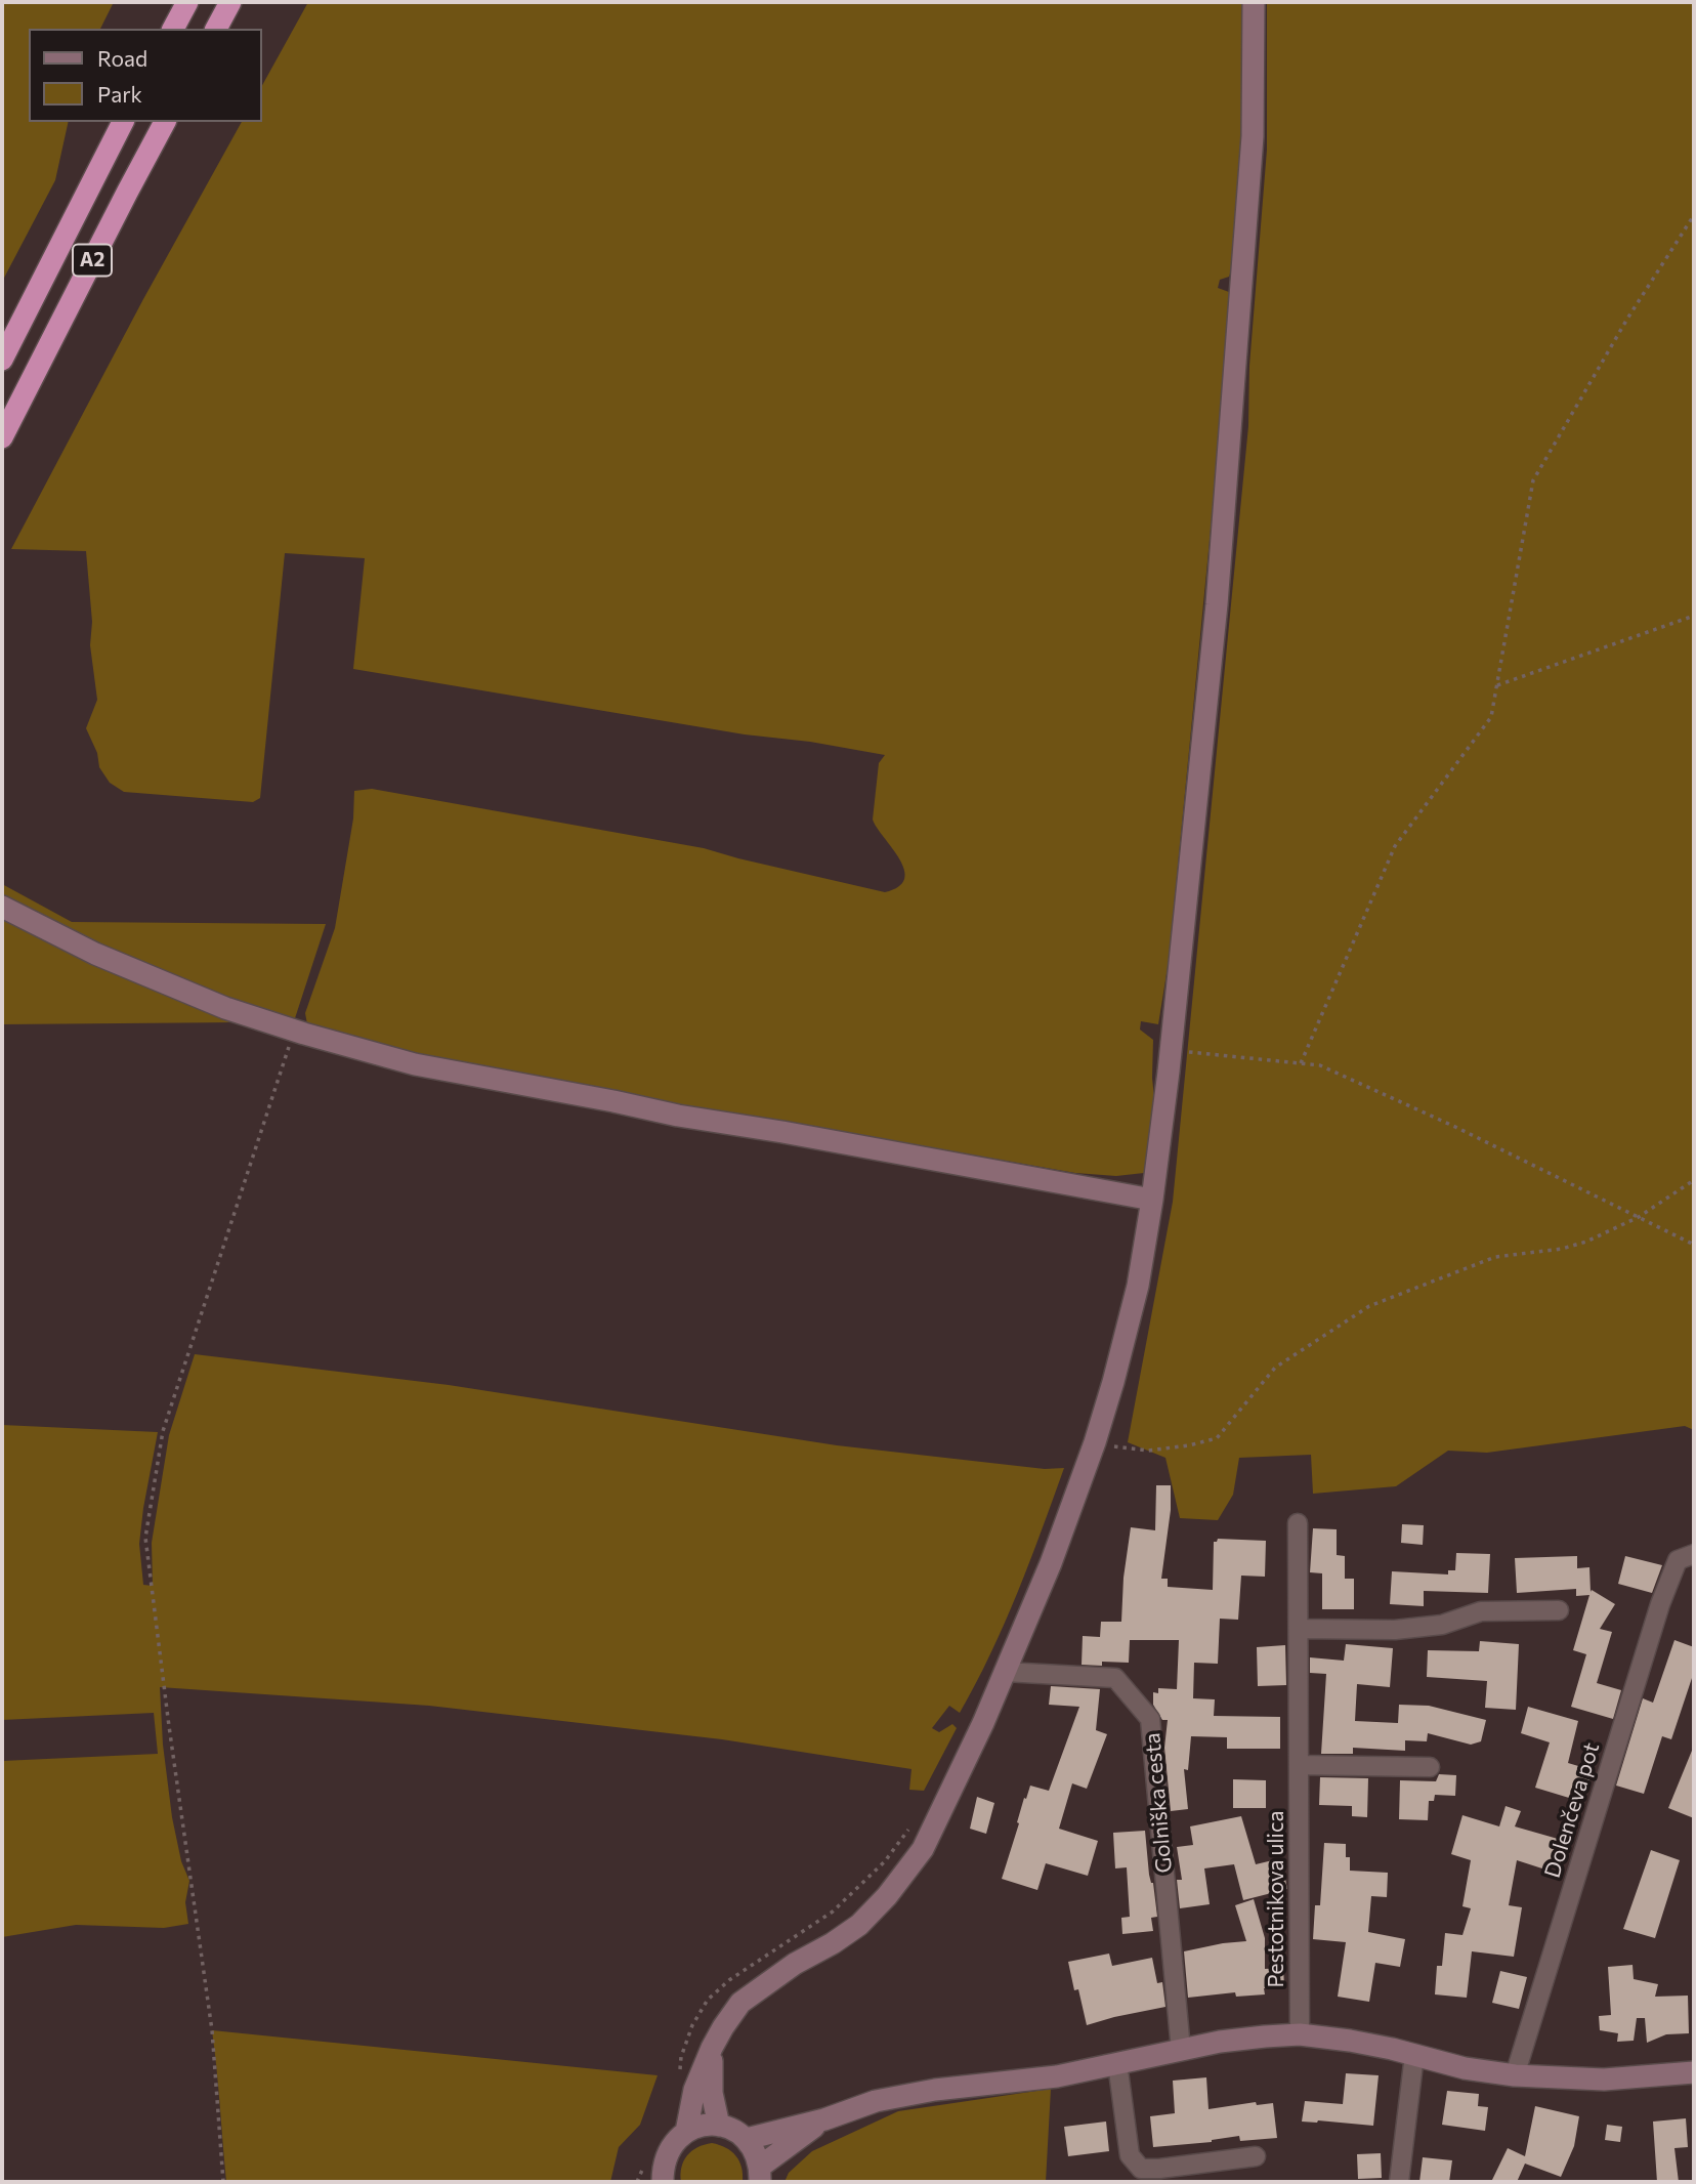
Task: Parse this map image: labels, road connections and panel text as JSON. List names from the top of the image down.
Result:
{
  "streets": {
    "highway": ["A2"],
    "street": ["Golniška cesta", "Dolenčeva pot", "Pestotnikova ulica"]
  },
  "legend": ["Road", "Park"]
}
